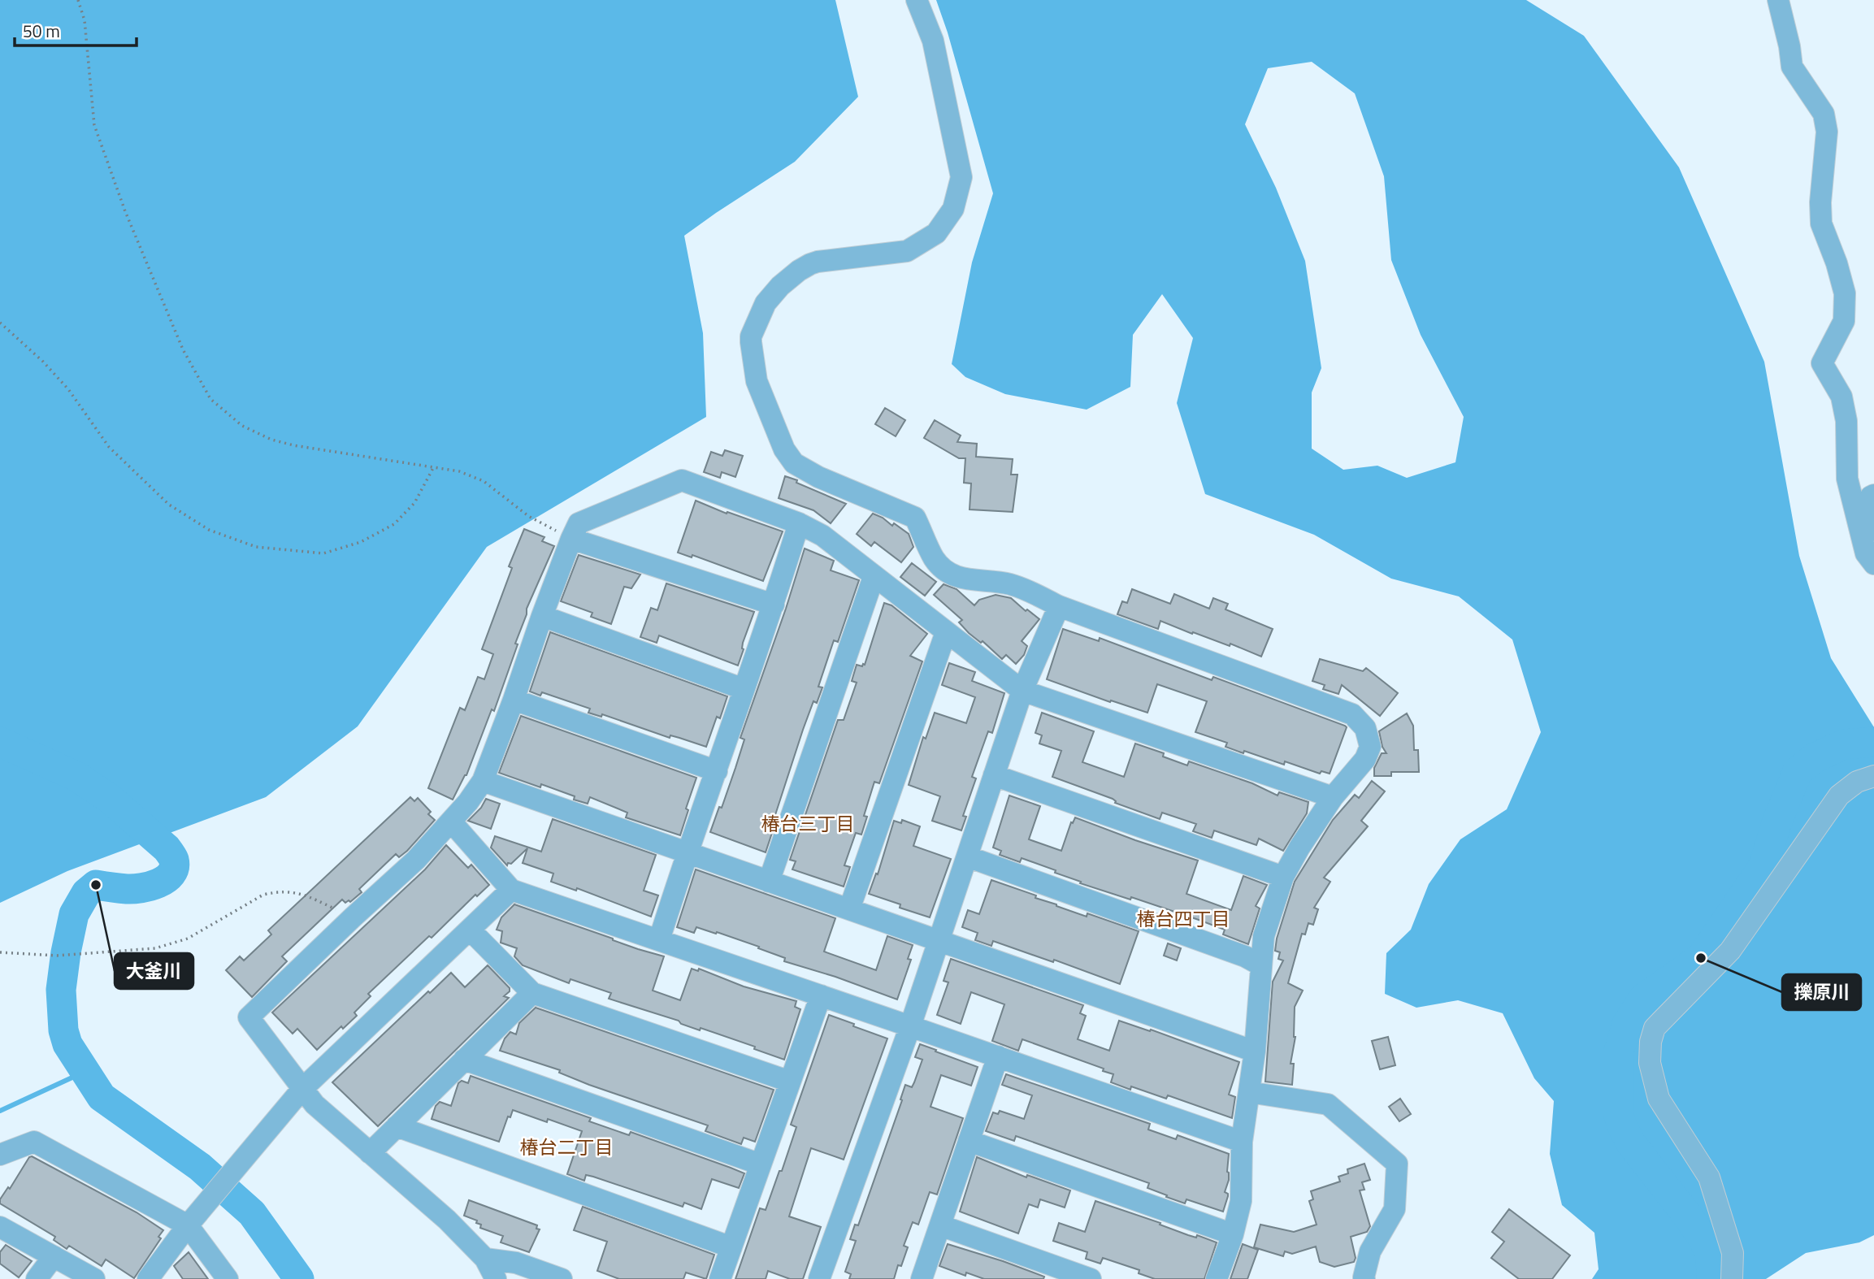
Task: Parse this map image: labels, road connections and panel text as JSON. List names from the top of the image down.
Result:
{
  "districts": ["椿台三丁目", "椿台四丁目", "椿台二丁目"],
  "places": ["大釜川", "擽原川"],
  "scale_bar": "50 m"
}
